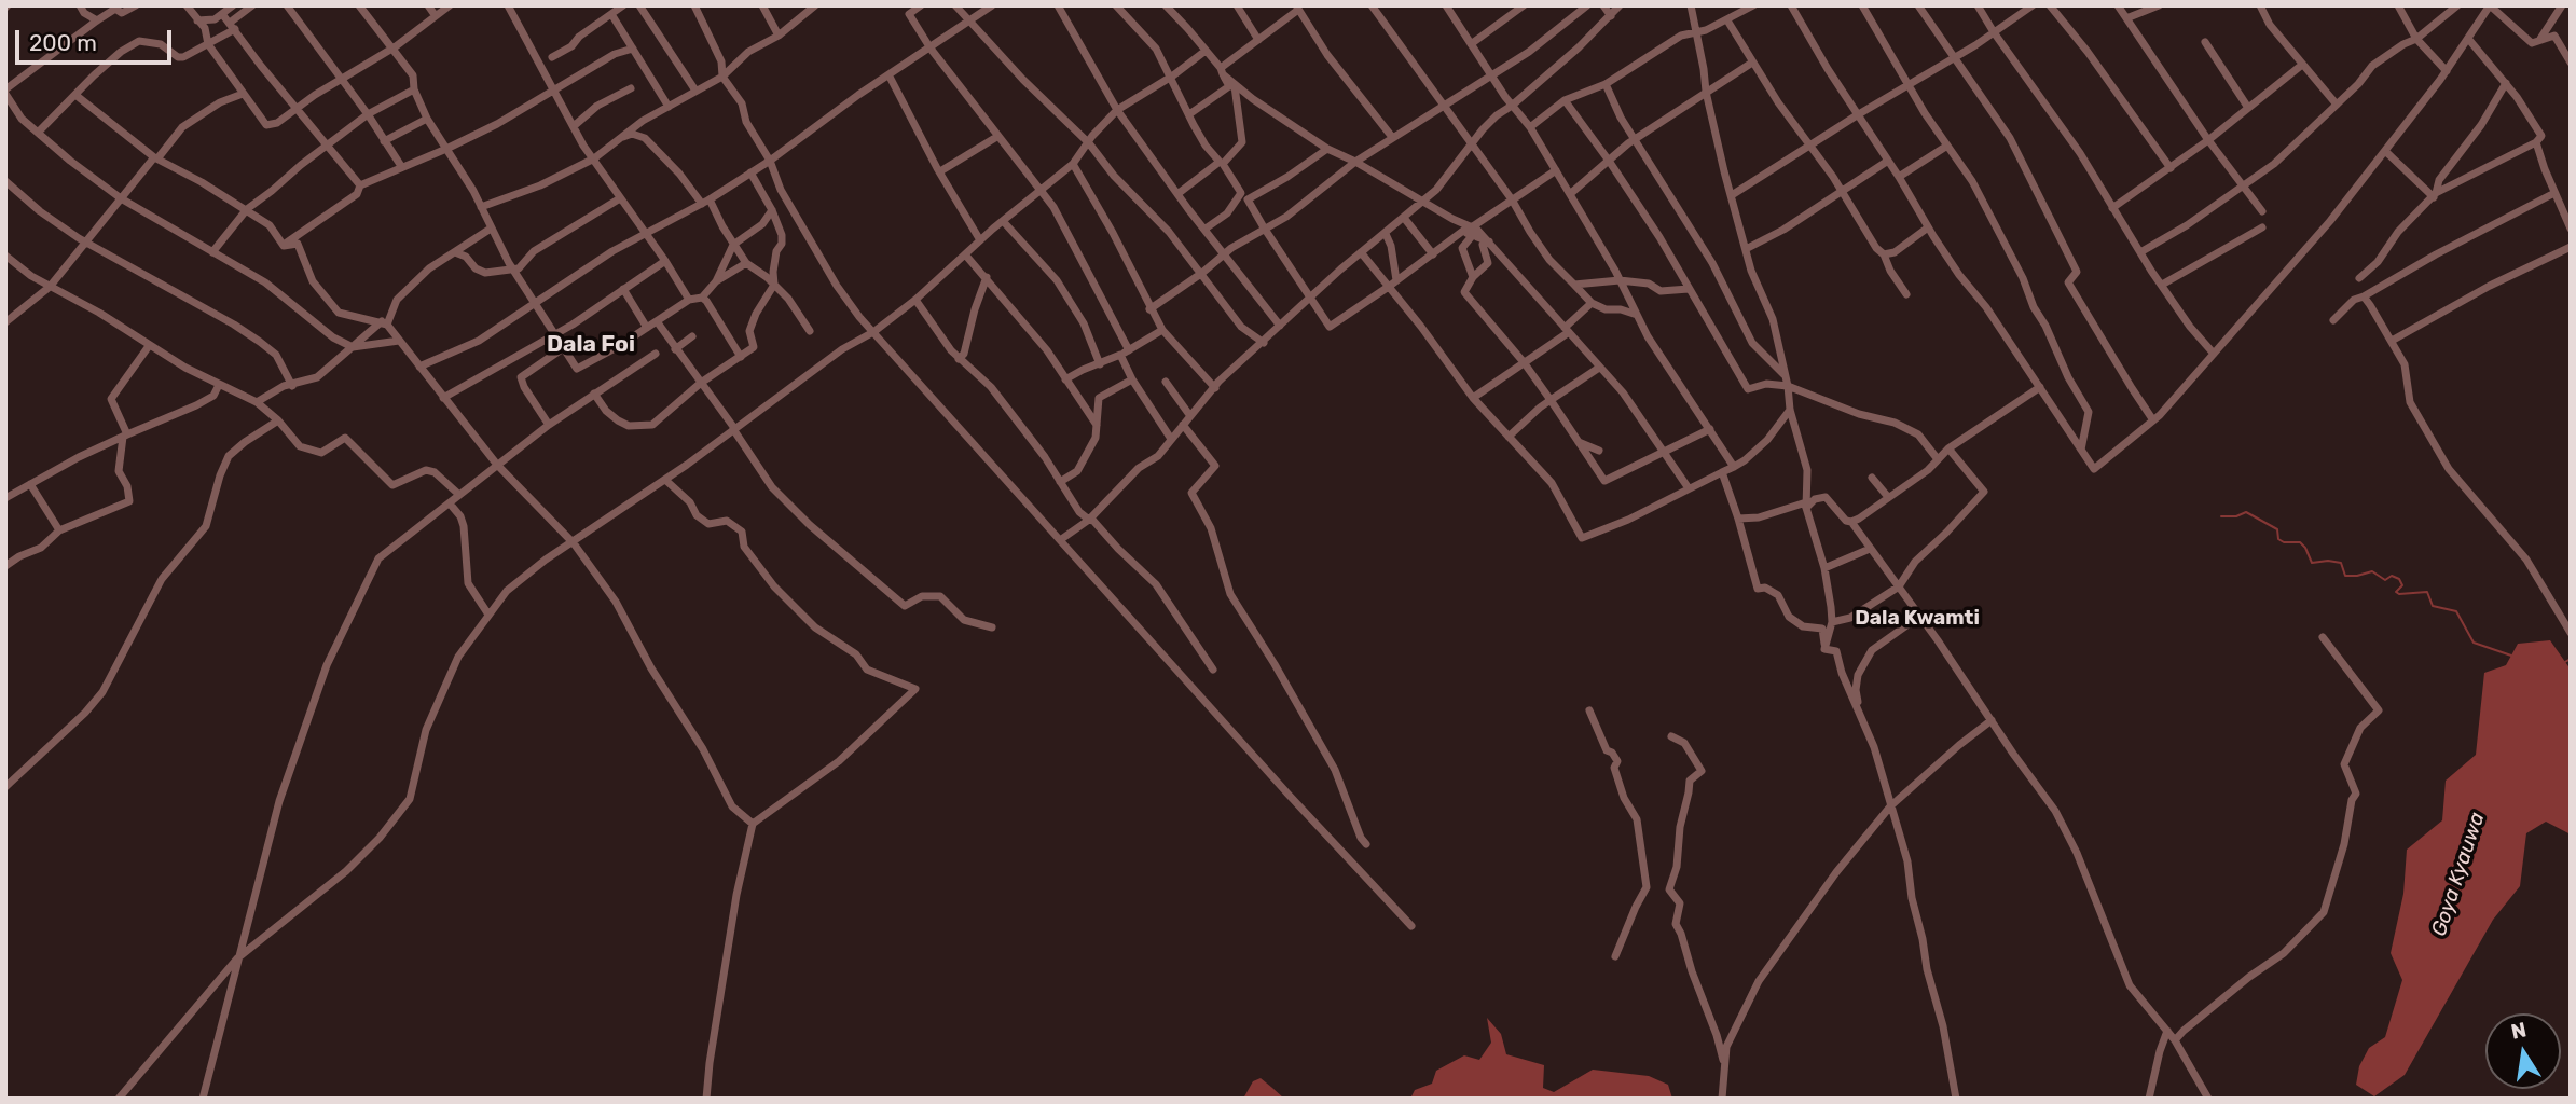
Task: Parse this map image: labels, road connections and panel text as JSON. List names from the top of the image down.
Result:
{
  "districts": ["Dala Foi", "Dala Kwamti"],
  "water": ["Goya Kyauwa"],
  "scale_bar": "200 m",
  "north": "top"
}
